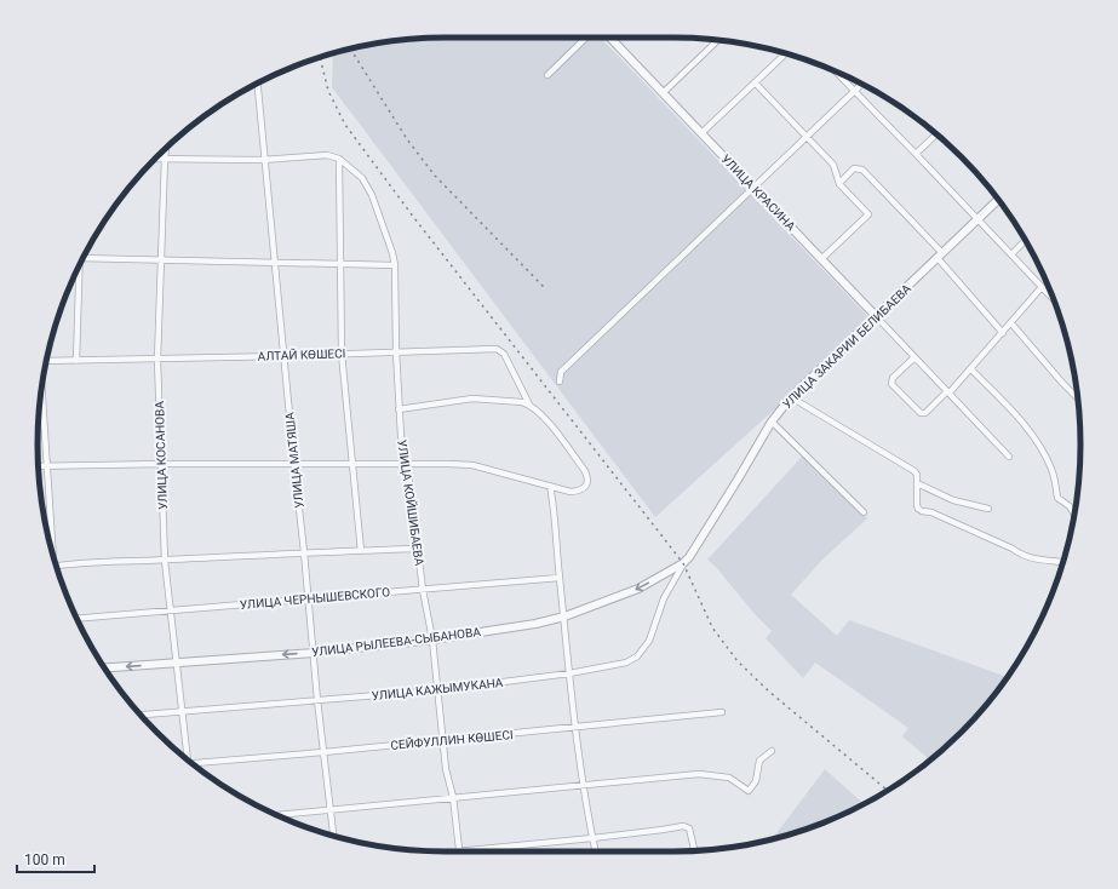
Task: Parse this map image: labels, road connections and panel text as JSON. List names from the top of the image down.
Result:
{
  "streets": {
    "street": [
      "УЛИЦА КРАСИНА",
      "УЛИЦА ЗАКАРИИ БЕЛИБАЕВА",
      "АЛТАЙ КӨШЕСІ",
      "УЛИЦА КОСАНОВА",
      "УЛИЦА МАТЯША",
      "УЛИЦА КОЙШИБАЕВА",
      "УЛИЦА ЧЕРНЫШЕВСКОГО",
      "УЛИЦА РЫЛЕЕВА-СЫБАНОВА",
      "УЛИЦА КАЖЫМУКАНА",
      "СЕЙФУЛЛИН КӨШЕСІ"
    ]
  },
  "crossings": [
    ["УЛИЦА КРАСИНА", "УЛИЦА ЗАКАРИИ БЕЛИБАЕВА"],
    ["УЛИЦА ЗАКАРИИ БЕЛИБАЕВА", "УЛИЦА РЫЛЕЕВА-СЫБАНОВА"],
    ["УЛИЦА ЗАКАРИИ БЕЛИБАЕВА", "УЛИЦА КАЖЫМУКАНА"],
    ["АЛТАЙ КӨШЕСІ", "УЛИЦА КОСАНОВА"],
    ["АЛТАЙ КӨШЕСІ", "УЛИЦА МАТЯША"],
    ["АЛТАЙ КӨШЕСІ", "УЛИЦА КОЙШИБАЕВА"],
    ["УЛИЦА КОСАНОВА", "УЛИЦА ЧЕРНЫШЕВСКОГО"],
    ["УЛИЦА КОСАНОВА", "УЛИЦА РЫЛЕЕВА-СЫБАНОВА"],
    ["УЛИЦА КОСАНОВА", "УЛИЦА КАЖЫМУКАНА"],
    ["УЛИЦА МАТЯША", "УЛИЦА ЧЕРНЫШЕВСКОГО"],
    ["УЛИЦА МАТЯША", "УЛИЦА РЫЛЕЕВА-СЫБАНОВА"],
    ["УЛИЦА МАТЯША", "УЛИЦА КАЖЫМУКАНА"],
    ["УЛИЦА МАТЯША", "СЕЙФУЛЛИН КӨШЕСІ"],
    ["УЛИЦА КОЙШИБАЕВА", "УЛИЦА ЧЕРНЫШЕВСКОГО"],
    ["УЛИЦА КОЙШИБАЕВА", "УЛИЦА РЫЛЕЕВА-СЫБАНОВА"],
    ["УЛИЦА КОЙШИБАЕВА", "УЛИЦА КАЖЫМУКАНА"],
    ["УЛИЦА КОЙШИБАЕВА", "СЕЙФУЛЛИН КӨШЕСІ"],
    ["УЛИЦА РЫЛЕЕВА-СЫБАНОВА", "УЛИЦА КАЖЫМУКАНА"]
  ],
  "one_way": ["УЛИЦА РЫЛЕЕВА-СЫБАНОВА"],
  "scale_bar": "100 m"
}
